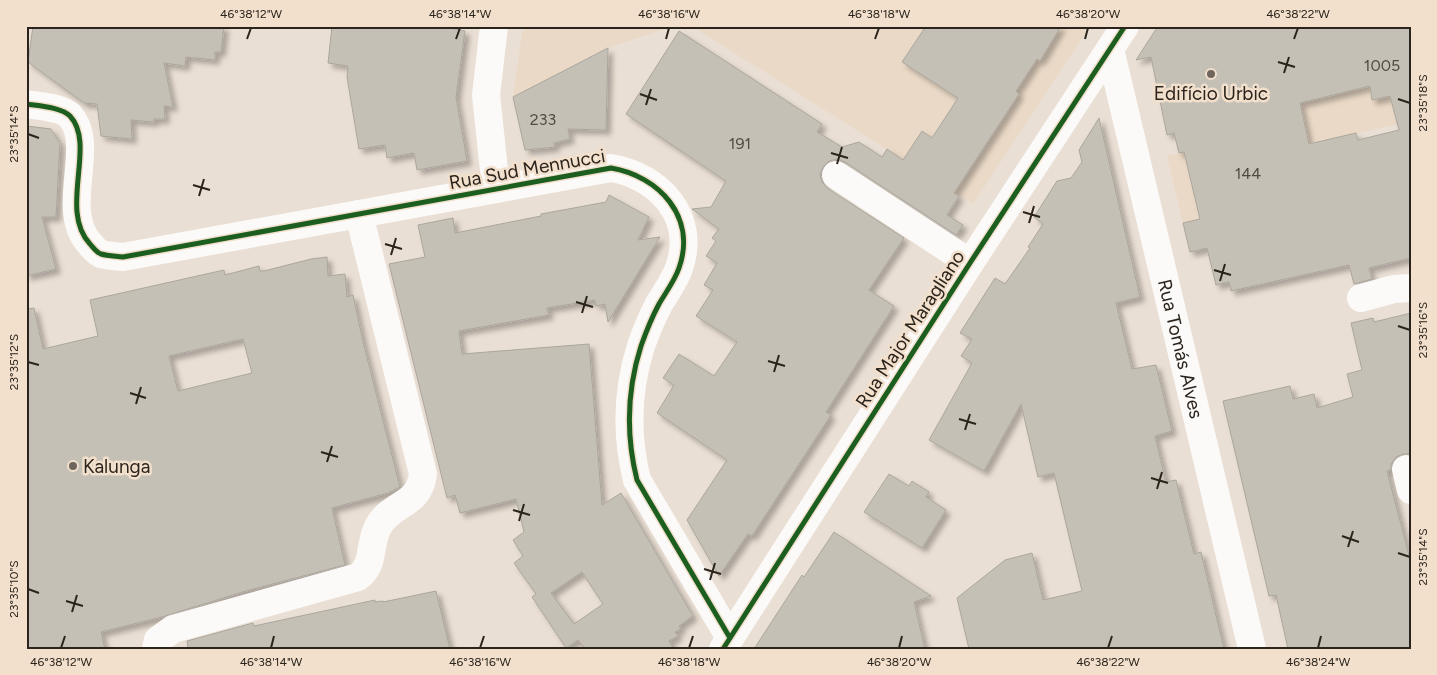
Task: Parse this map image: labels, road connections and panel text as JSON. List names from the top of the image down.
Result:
{
  "streets": {
    "street": ["Rua Sud Mennucci", "Rua Major Maragliano", "Rua Tomás Alves"]
  },
  "crossings": [
    ["Rua Sud Mennucci", "Rua Major Maragliano"],
    ["Rua Major Maragliano", "Rua Tomás Alves"]
  ],
  "places": ["Edifício Urbic", "Kalunga"],
  "house_numbers": [
    "1005",
    "233",
    "191",
    "144"
  ],
  "coordinates": [
    "46°38'12\"W",
    "46°38'14\"W",
    "46°38'16\"W",
    "46°38'18\"W",
    "46°38'20\"W",
    "46°38'22\"W",
    "23°35'18\"S",
    "23°35'14\"S",
    "23°35'16\"S",
    "23°35'12\"S",
    "23°35'10\"S",
    "46°38'24\"W"
  ]
}
